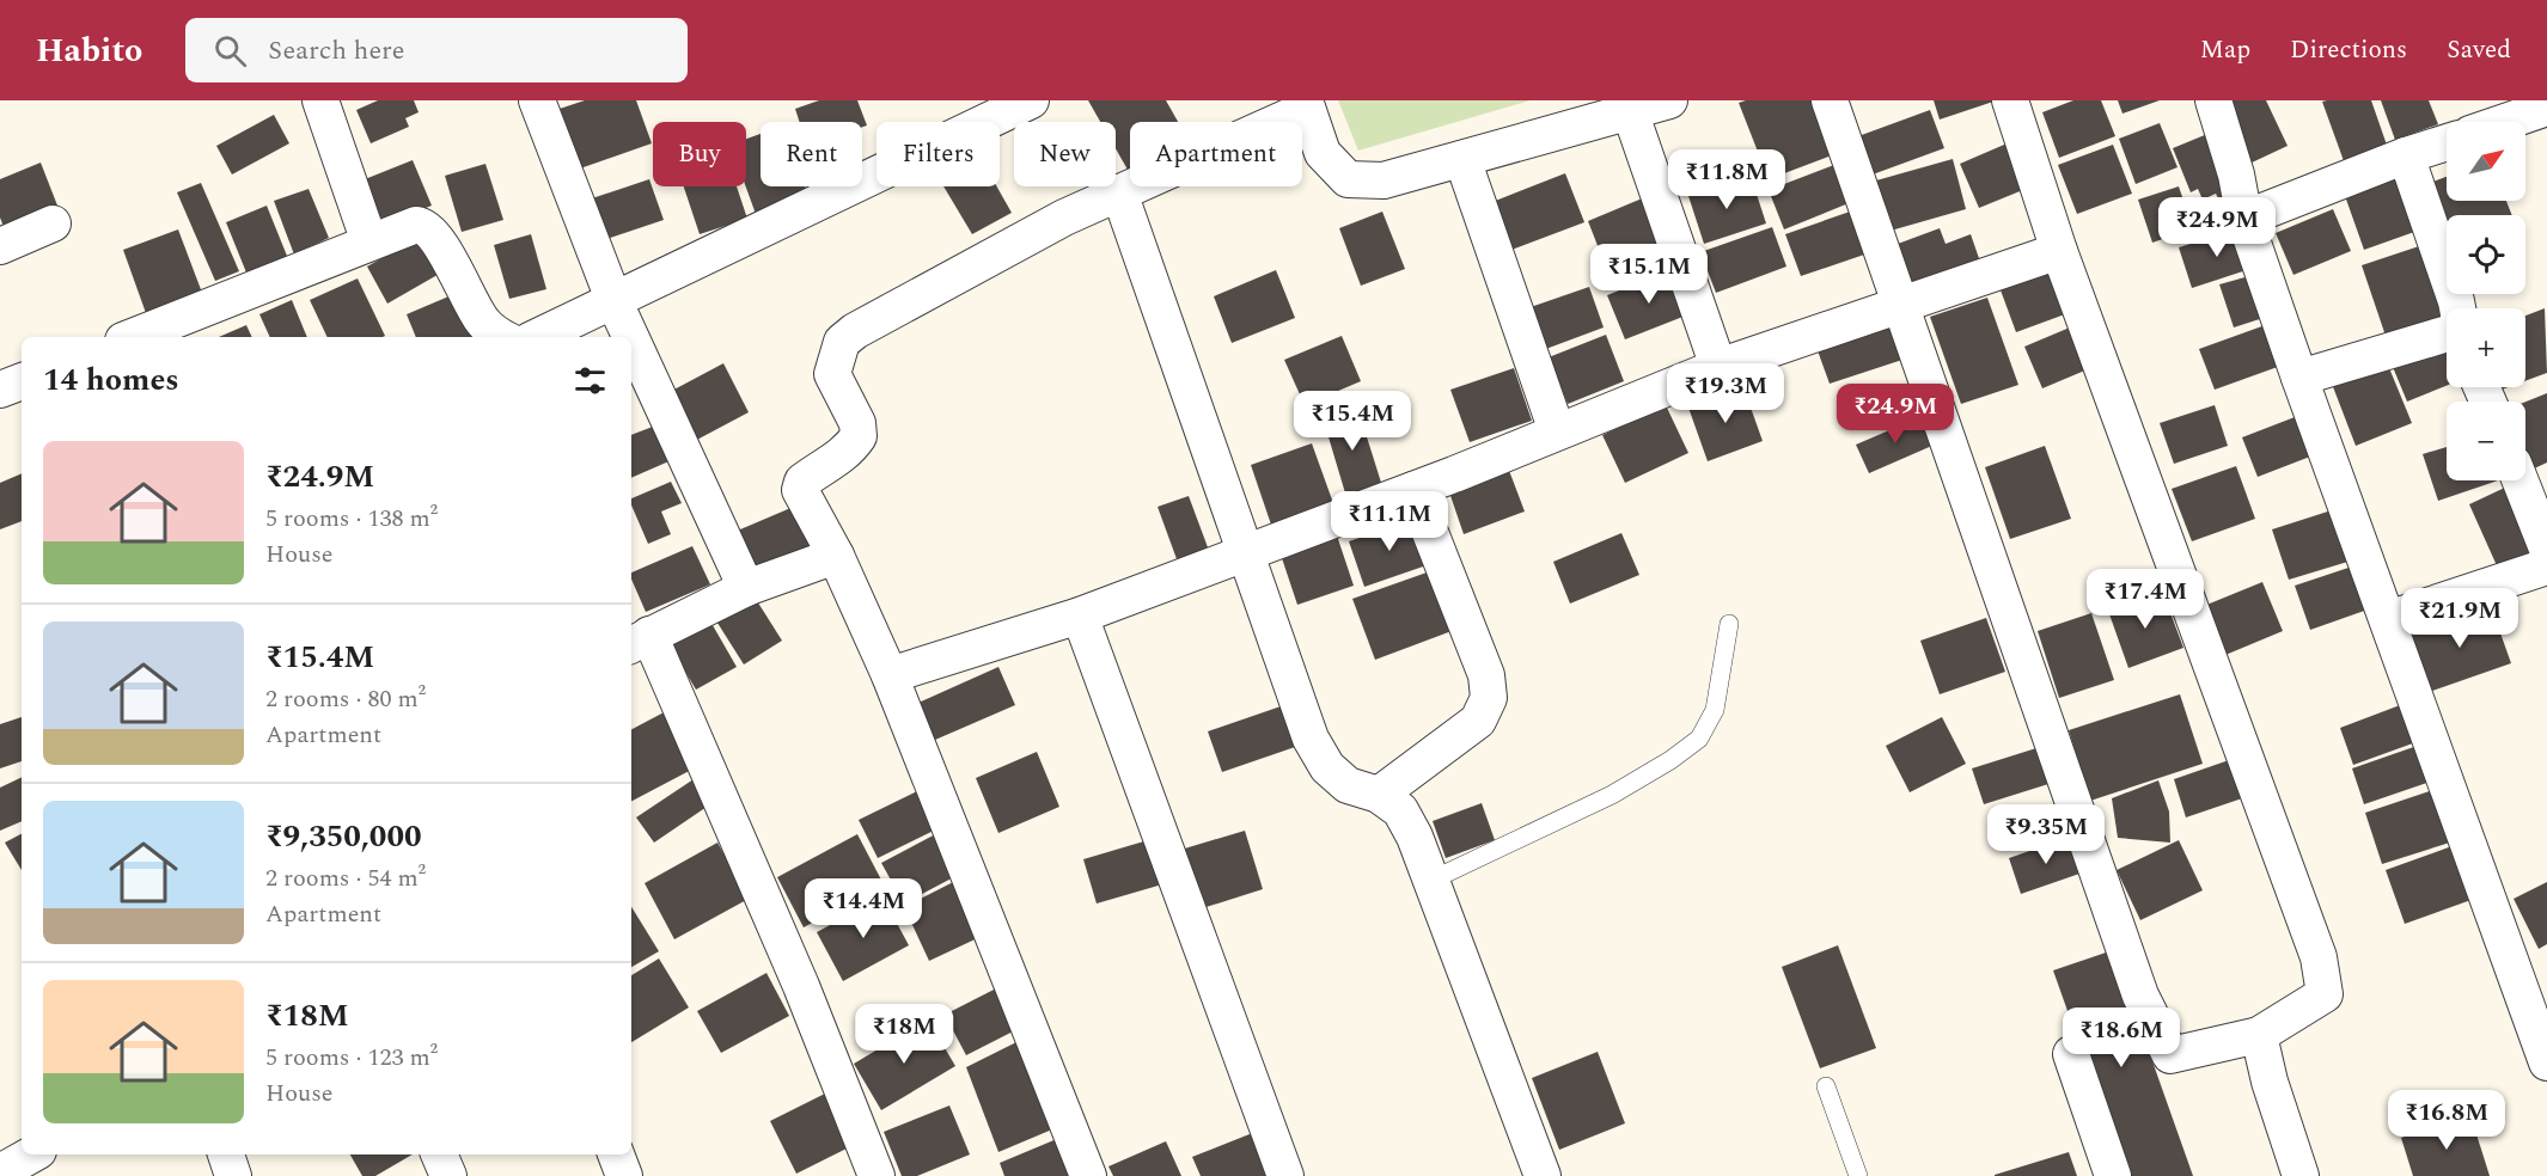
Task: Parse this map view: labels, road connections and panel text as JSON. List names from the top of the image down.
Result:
{
  "north": "top right",
  "page": {
    "header": "Habito",
    "search": "Search here",
    "nav": ["Map", "Directions", "Saved"],
    "map_buttons": ["+", "−"],
    "chip": [
      "Buy",
      "Rent",
      "Filters",
      "New",
      "Apartment"
    ],
    "price": [
      "₹11.8M",
      "₹24.9M",
      "₹15.1M",
      "₹19.3M",
      "₹24.9M",
      "₹15.4M",
      "₹11.1M",
      "₹17.4M",
      "₹21.9M",
      "₹9.35M",
      "₹14.4M",
      "₹18M",
      "₹18.6M",
      "₹16.8M"
    ],
    "heading": "14 homes",
    "list": [
      {
        "name": "₹24.9M",
        "note": "5 rooms · 138 m² · House"
      },
      {
        "name": "₹15.4M",
        "note": "2 rooms · 80 m² · Apartment"
      },
      {
        "name": "₹9,350,000",
        "note": "2 rooms · 54 m² · Apartment"
      },
      {
        "name": "₹18M",
        "note": "5 rooms · 123 m² · House"
      }
    ]
  }
}
